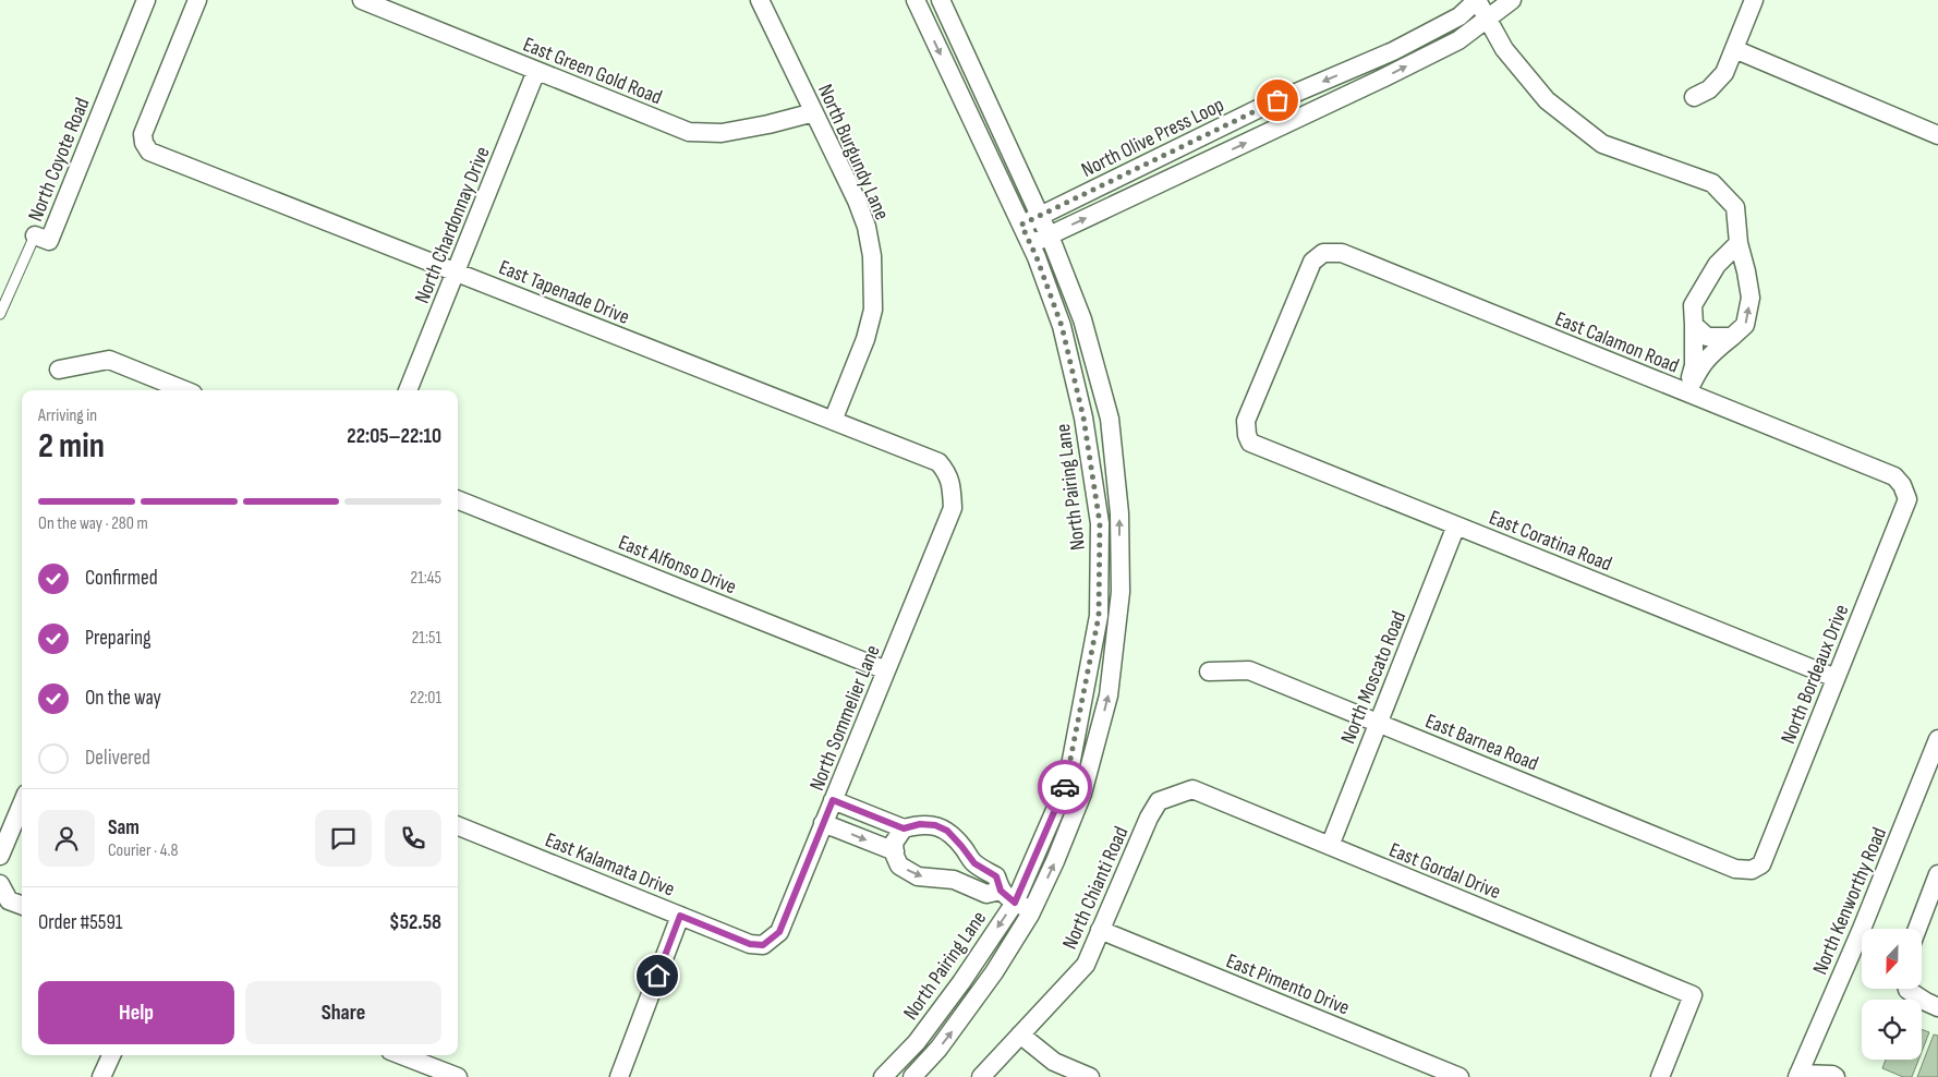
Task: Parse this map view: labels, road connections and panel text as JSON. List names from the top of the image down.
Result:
{
  "streets": {
    "street": [
      "East Green Gold Road",
      "North Olive Press Loop",
      "North Burgundy Lane",
      "North Coyote Road",
      "North Chardonnay Drive",
      "East Tapenade Drive",
      "East Calamon Road",
      "North Pairing Lane",
      "East Coratina Road",
      "East Alfonso Drive",
      "North Bordeaux Drive",
      "North Moscato Road",
      "North Sommelier Lane",
      "East Barnea Road",
      "East Kalamata Drive",
      "East Gordal Drive",
      "North Chianti Road",
      "North Kenworthy Road",
      "East Pimento Drive"
    ]
  },
  "crossings": [
    ["East Green Gold Road", "North Burgundy Lane"],
    ["East Green Gold Road", "North Chardonnay Drive"],
    ["North Olive Press Loop", "North Pairing Lane"],
    ["North Burgundy Lane", "East Tapenade Drive"],
    ["North Chardonnay Drive", "East Tapenade Drive"],
    ["East Tapenade Drive", "North Sommelier Lane"],
    ["East Calamon Road", "East Coratina Road"],
    ["East Calamon Road", "North Bordeaux Drive"],
    ["East Coratina Road", "North Bordeaux Drive"],
    ["East Coratina Road", "North Moscato Road"],
    ["East Alfonso Drive", "North Sommelier Lane"],
    ["North Bordeaux Drive", "East Barnea Road"],
    ["North Moscato Road", "East Barnea Road"],
    ["North Moscato Road", "East Gordal Drive"],
    ["North Sommelier Lane", "East Kalamata Drive"],
    ["East Gordal Drive", "North Chianti Road"],
    ["North Chianti Road", "East Pimento Drive"]
  ],
  "north": "bottom",
  "page": {
    "heading": ["2 min", "Arriving in", "22:05–22:10"],
    "panel": [
      "Sam",
      "Courier · 4.8",
      "Order #5591",
      "$52.58"
    ],
    "bar": "On the way · 280 m",
    "list": [
      ["Confirmed", "21:45"],
      ["Preparing", "21:51"],
      ["On the way", "22:01"],
      "Delivered"
    ],
    "buttons": ["Help", "Share"]
  }
}
